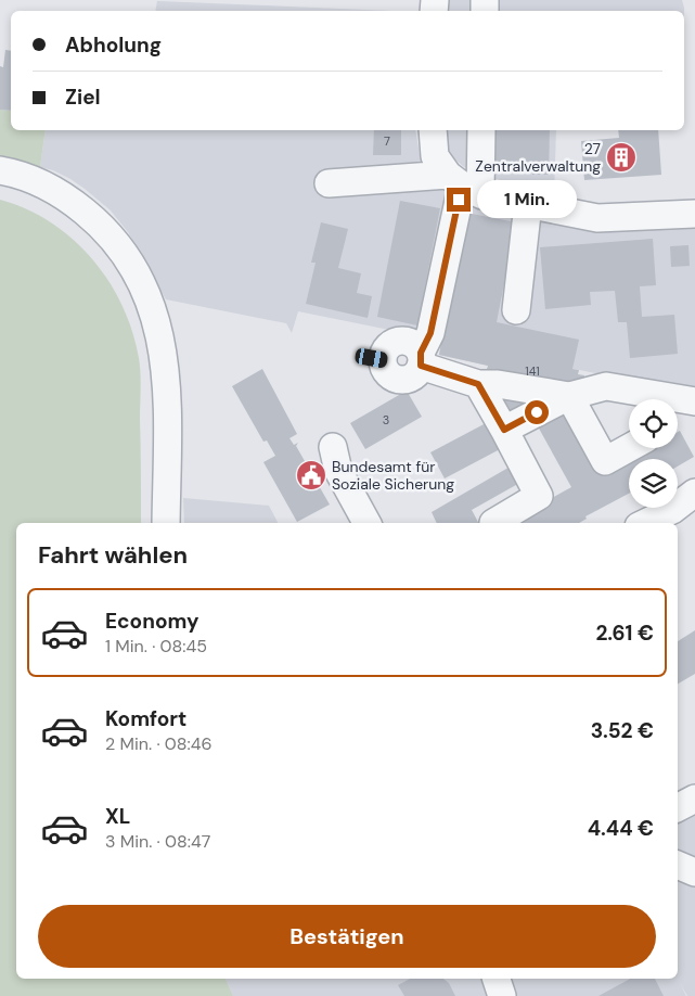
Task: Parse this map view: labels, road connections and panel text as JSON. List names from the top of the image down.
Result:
{
  "places": {
    "building": ["27 Zentralverwaltung"],
    "public building": ["Bundesamt für Soziale Sicherung"]
  },
  "house_numbers": ["7", "141", "3"],
  "page": {
    "banner": ["Abholung", "Ziel"],
    "bubble": "1 Min.",
    "heading": "Fahrt wählen",
    "list": [
      {
        "name": "Economy",
        "note": "1 Min. · 08:45",
        "value": "2.61 €"
      },
      {
        "name": "Komfort",
        "note": "2 Min. · 08:46",
        "value": "3.52 €"
      },
      {
        "name": "XL",
        "note": "3 Min. · 08:47",
        "value": "4.44 €"
      }
    ],
    "buttons": "Bestätigen"
  }
}
